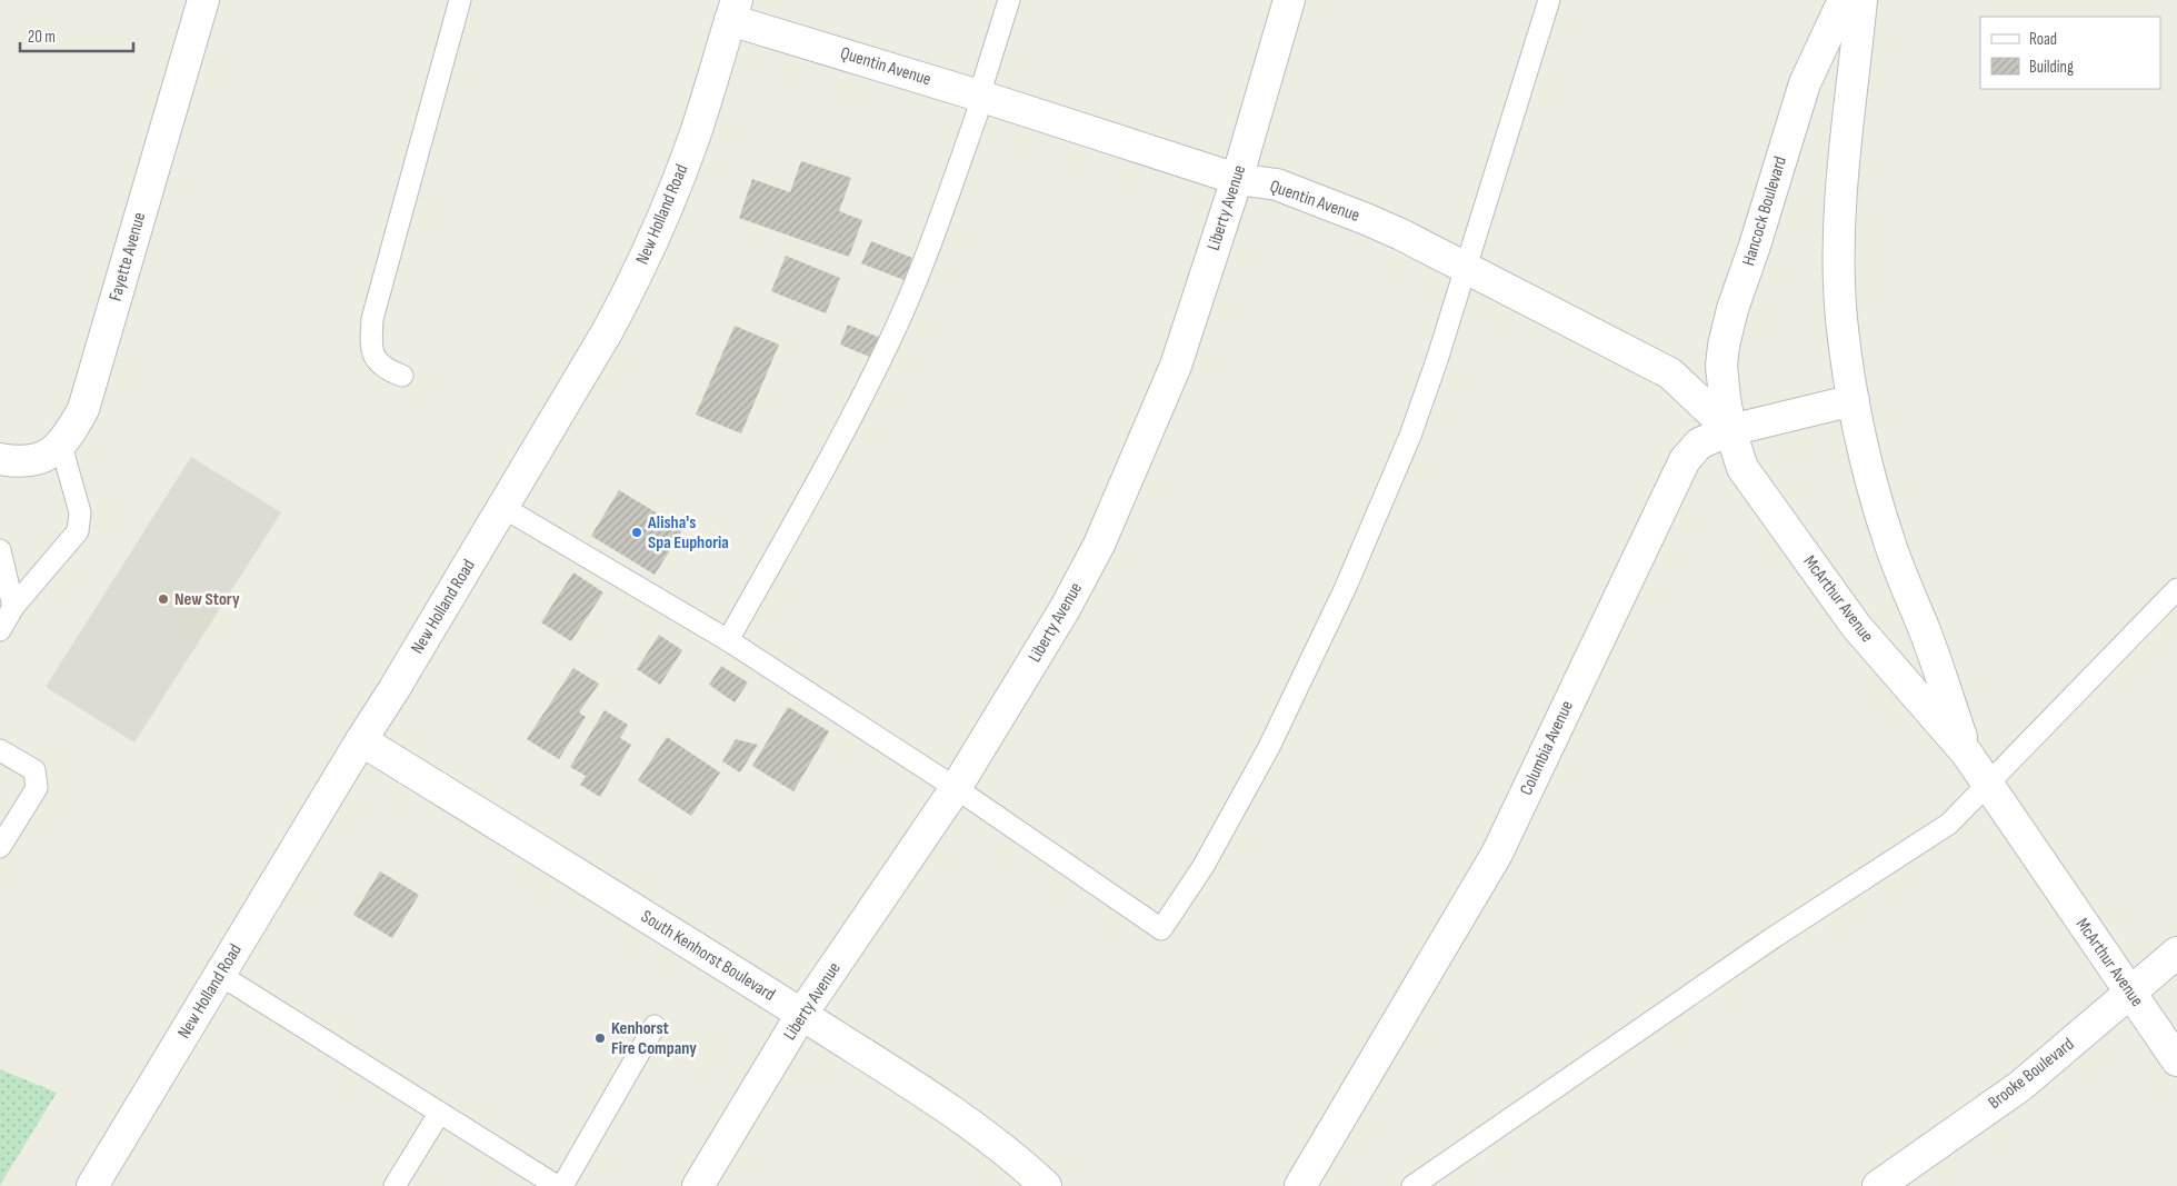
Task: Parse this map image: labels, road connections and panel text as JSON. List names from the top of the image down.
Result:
{
  "streets": {
    "street": [
      "Quentin Avenue",
      "Liberty Avenue",
      "Hancock Boulevard",
      "New Holland Road",
      "Fayette Avenue",
      "McArthur Avenue",
      "Columbia Avenue",
      "South Kenhorst Boulevard",
      "Brooke Boulevard"
    ]
  },
  "crossings": [
    ["Quentin Avenue", "Liberty Avenue"],
    ["Quentin Avenue", "Hancock Boulevard"],
    ["Quentin Avenue", "New Holland Road"],
    ["Quentin Avenue", "McArthur Avenue"],
    ["Quentin Avenue", "Columbia Avenue"],
    ["Liberty Avenue", "South Kenhorst Boulevard"],
    ["Hancock Boulevard", "McArthur Avenue"],
    ["Hancock Boulevard", "Columbia Avenue"],
    ["New Holland Road", "South Kenhorst Boulevard"],
    ["McArthur Avenue", "Columbia Avenue"],
    ["McArthur Avenue", "Brooke Boulevard"]
  ],
  "places": ["Alisha's Spa Euphoria", "New Story", "Kenhorst Fire Company"],
  "legend": ["Road", "Building"],
  "scale_bar": "20 m"
}
